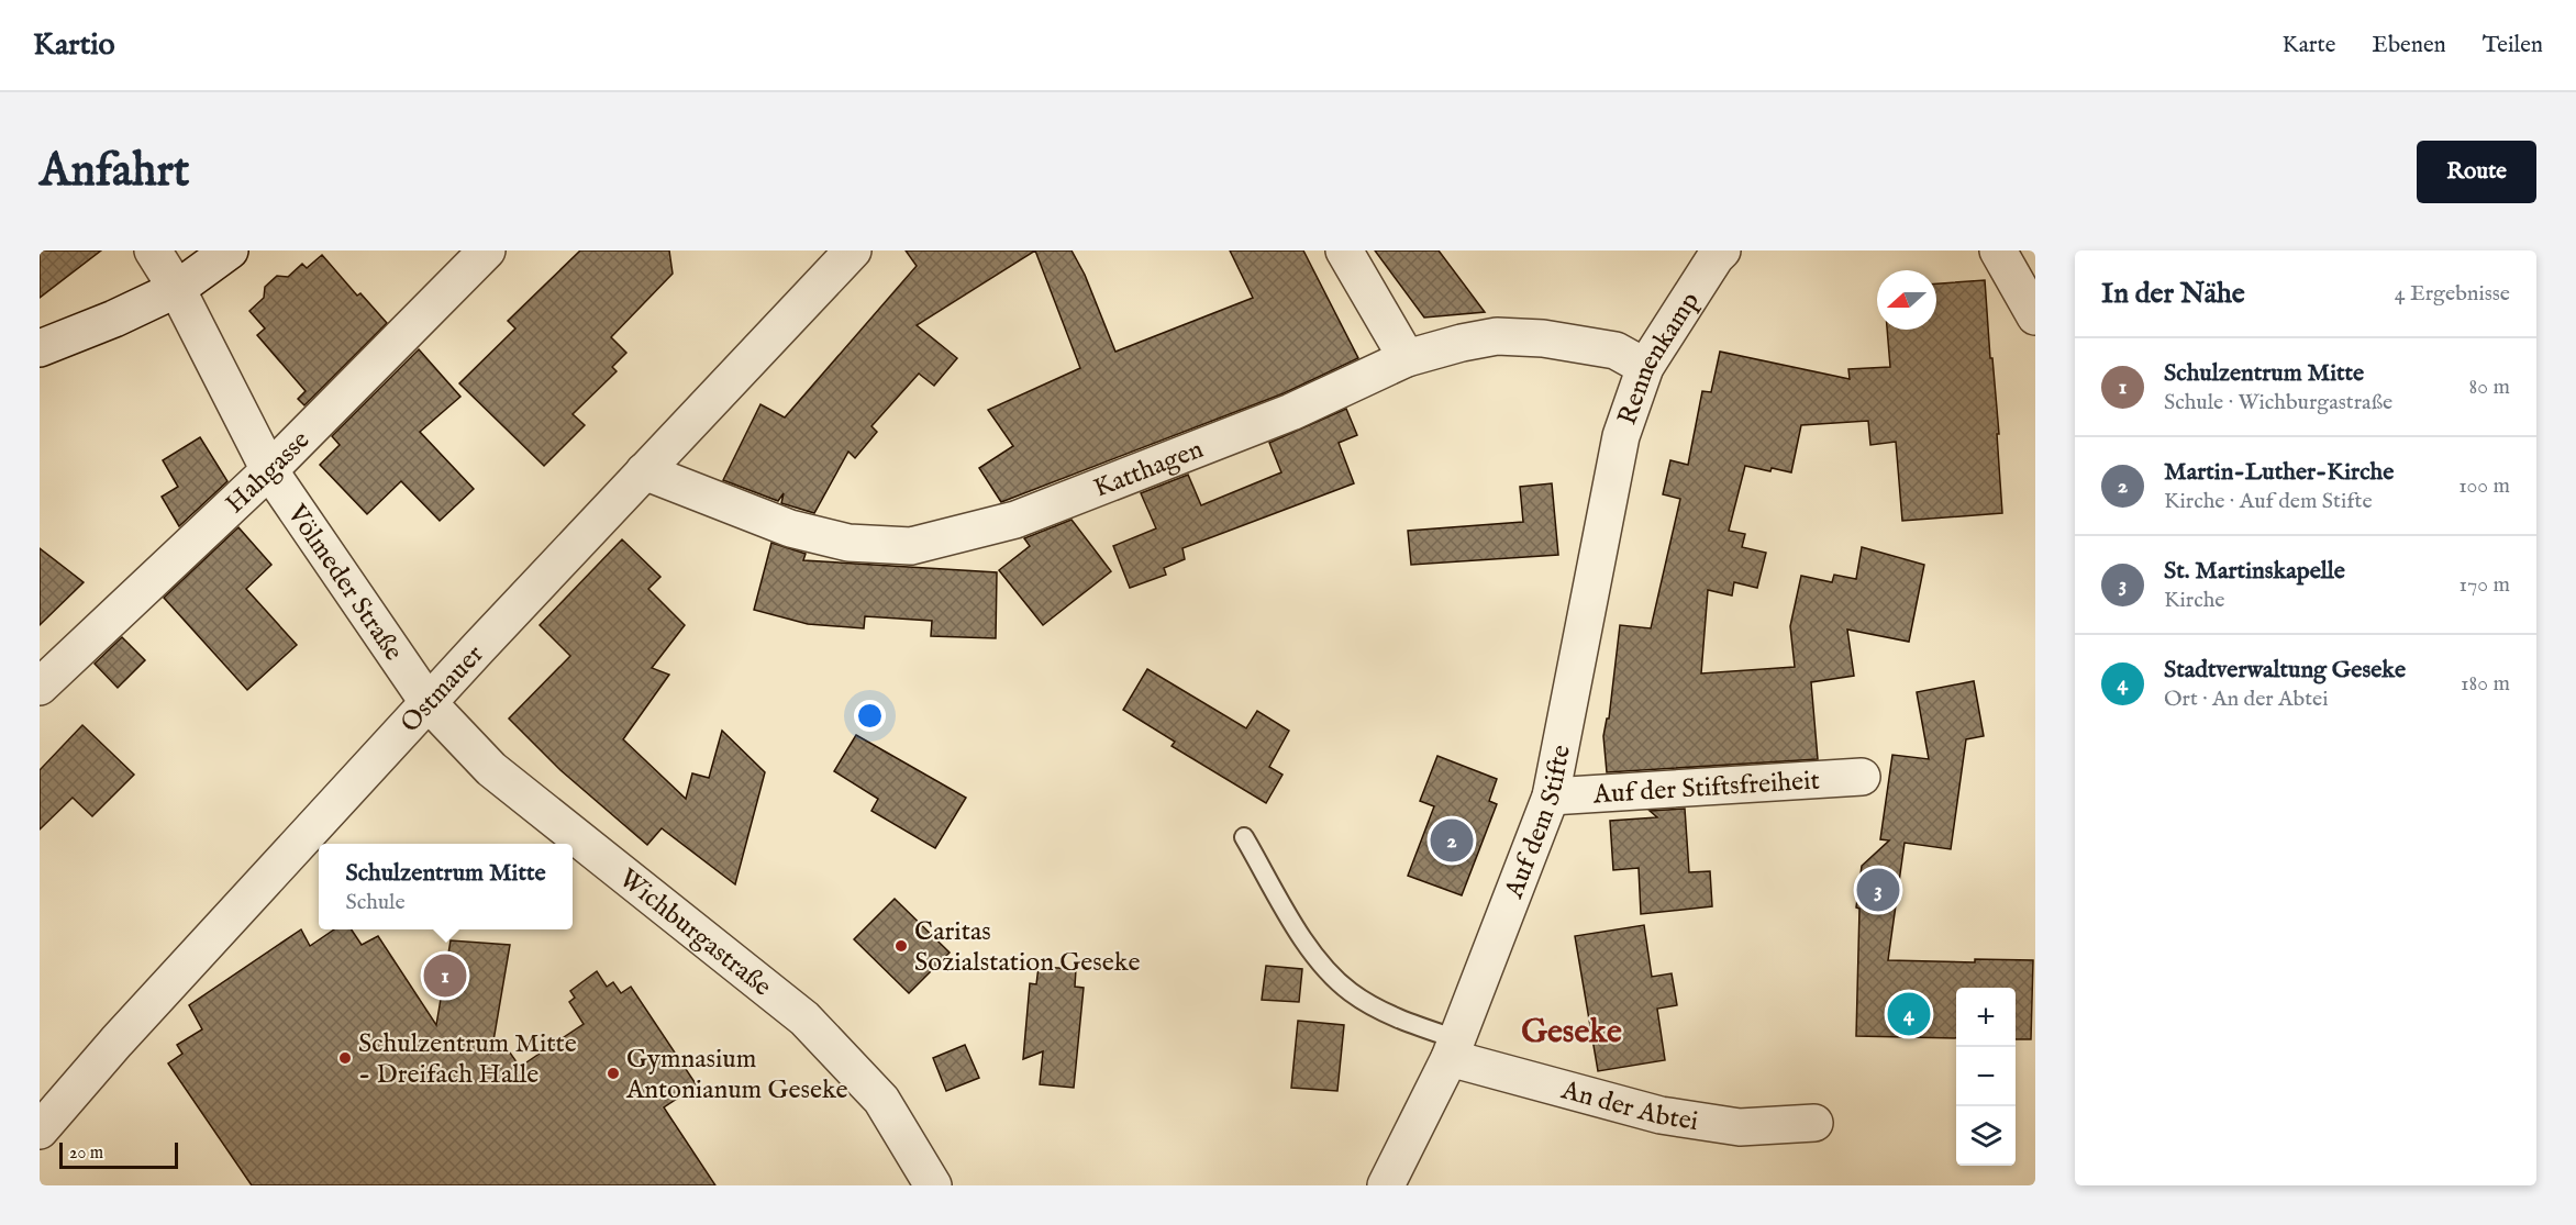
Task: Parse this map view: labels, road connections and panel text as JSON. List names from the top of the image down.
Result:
{
  "streets": {
    "street": [
      "Rennenkamp",
      "Katthagen",
      "Hahgasse",
      "Völmeder Straße",
      "Ostmauer",
      "Auf der Stiftsfreiheit",
      "Auf dem Stifte",
      "Wichburgastraße",
      "An der Abtei"
    ]
  },
  "crossings": [
    ["Rennenkamp", "Katthagen"],
    ["Rennenkamp", "Auf dem Stifte"],
    ["Katthagen", "Ostmauer"],
    ["Hahgasse", "Völmeder Straße"],
    ["Völmeder Straße", "Ostmauer"],
    ["Völmeder Straße", "Wichburgastraße"],
    ["Ostmauer", "Wichburgastraße"],
    ["Auf der Stiftsfreiheit", "Auf dem Stifte"],
    ["Auf dem Stifte", "An der Abtei"]
  ],
  "districts": ["Geseke"],
  "places": ["Caritas Sozialstation Geseke", "Schulzentrum Mitte - Dreifach Halle", "Gymnasium Antonianum Geseke"],
  "scale_bar": "20 m",
  "north": "left",
  "page": {
    "header": "Kartio",
    "nav": ["Karte", "Ebenen", "Teilen"],
    "buttons": "Route",
    "title": "Anfahrt",
    "heading": ["In der Nähe", "4 Ergebnisse"],
    "list": [
      {
        "mark": "1",
        "name": "Schulzentrum Mitte",
        "note": "Schule · Wichburgastraße",
        "value": "80 m"
      },
      {
        "mark": "2",
        "name": "Martin-Luther-Kirche",
        "note": "Kirche · Auf dem Stifte",
        "value": "100 m"
      },
      {
        "mark": "3",
        "name": "St. Martinskapelle",
        "note": "Kirche",
        "value": "170 m"
      },
      {
        "mark": "4",
        "name": "Stadtverwaltung Geseke",
        "note": "Ort · An der Abtei",
        "value": "180 m"
      }
    ],
    "pins": [
      "2",
      "3",
      "1",
      "4"
    ],
    "popup": ["Schulzentrum Mitte", "Schule"],
    "map_buttons": ["+", "−"],
    "scale": "20 m"
  }
}
